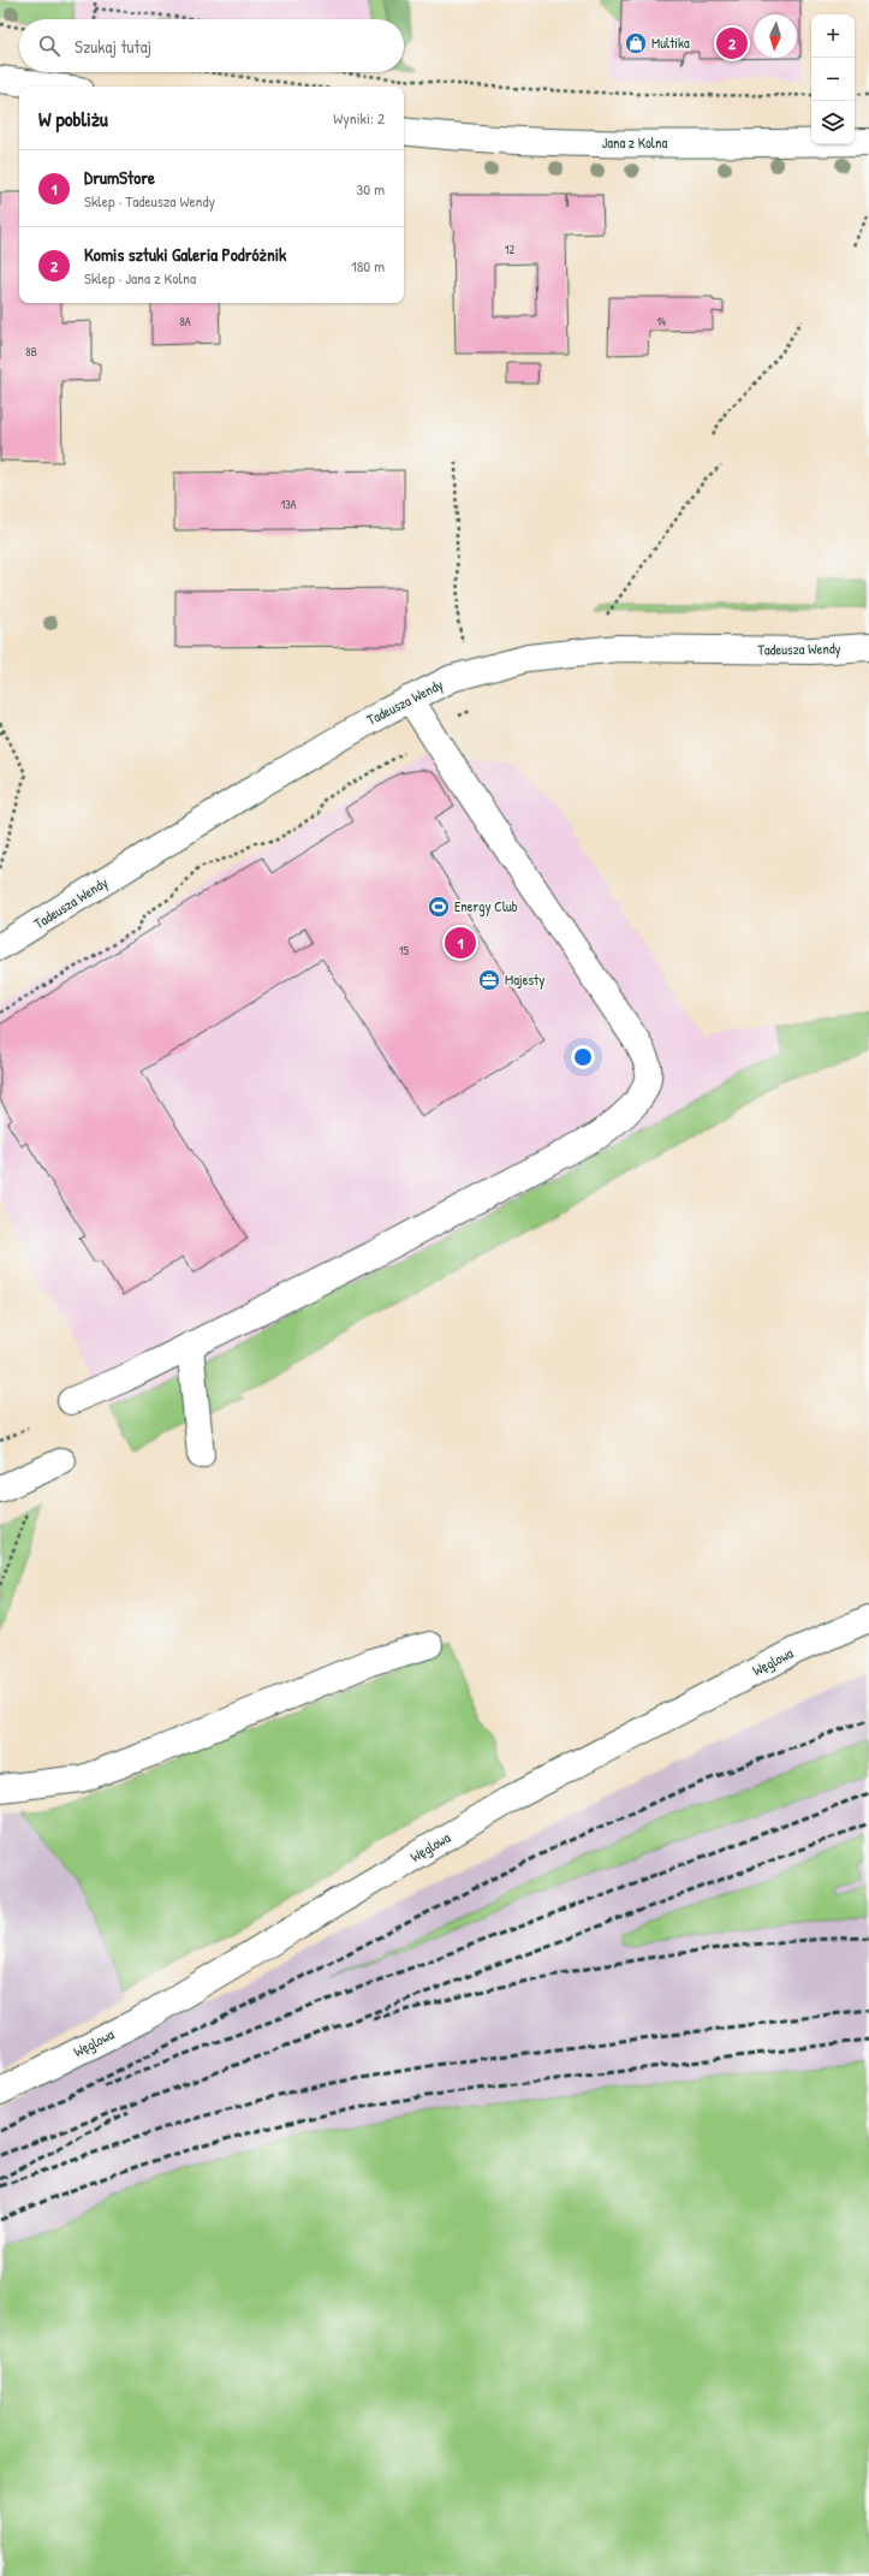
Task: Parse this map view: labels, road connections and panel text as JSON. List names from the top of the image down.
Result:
{
  "streets": {
    "street": ["Jana z Kolna", "Tadeusza Wendy", "Węglowa"]
  },
  "places": {
    "shop": ["Multika"],
    "sports": ["Energy Club"],
    "office": ["Majesty"]
  },
  "house_numbers": [
    "12",
    "8A",
    "14",
    "8B",
    "13A",
    "15"
  ],
  "north": "bottom",
  "page": {
    "map_buttons": ["+", "−"],
    "search": "Szukaj tutaj",
    "pins": ["2", "1"],
    "heading": ["W pobliżu", "Wyniki: 2"],
    "list": [
      {
        "mark": "1",
        "name": "DrumStore",
        "note": "Sklep · Tadeusza Wendy",
        "value": "30 m"
      },
      {
        "mark": "2",
        "name": "Komis sztuki Galeria Podróżnik",
        "note": "Sklep · Jana z Kolna",
        "value": "180 m"
      }
    ]
  }
}
